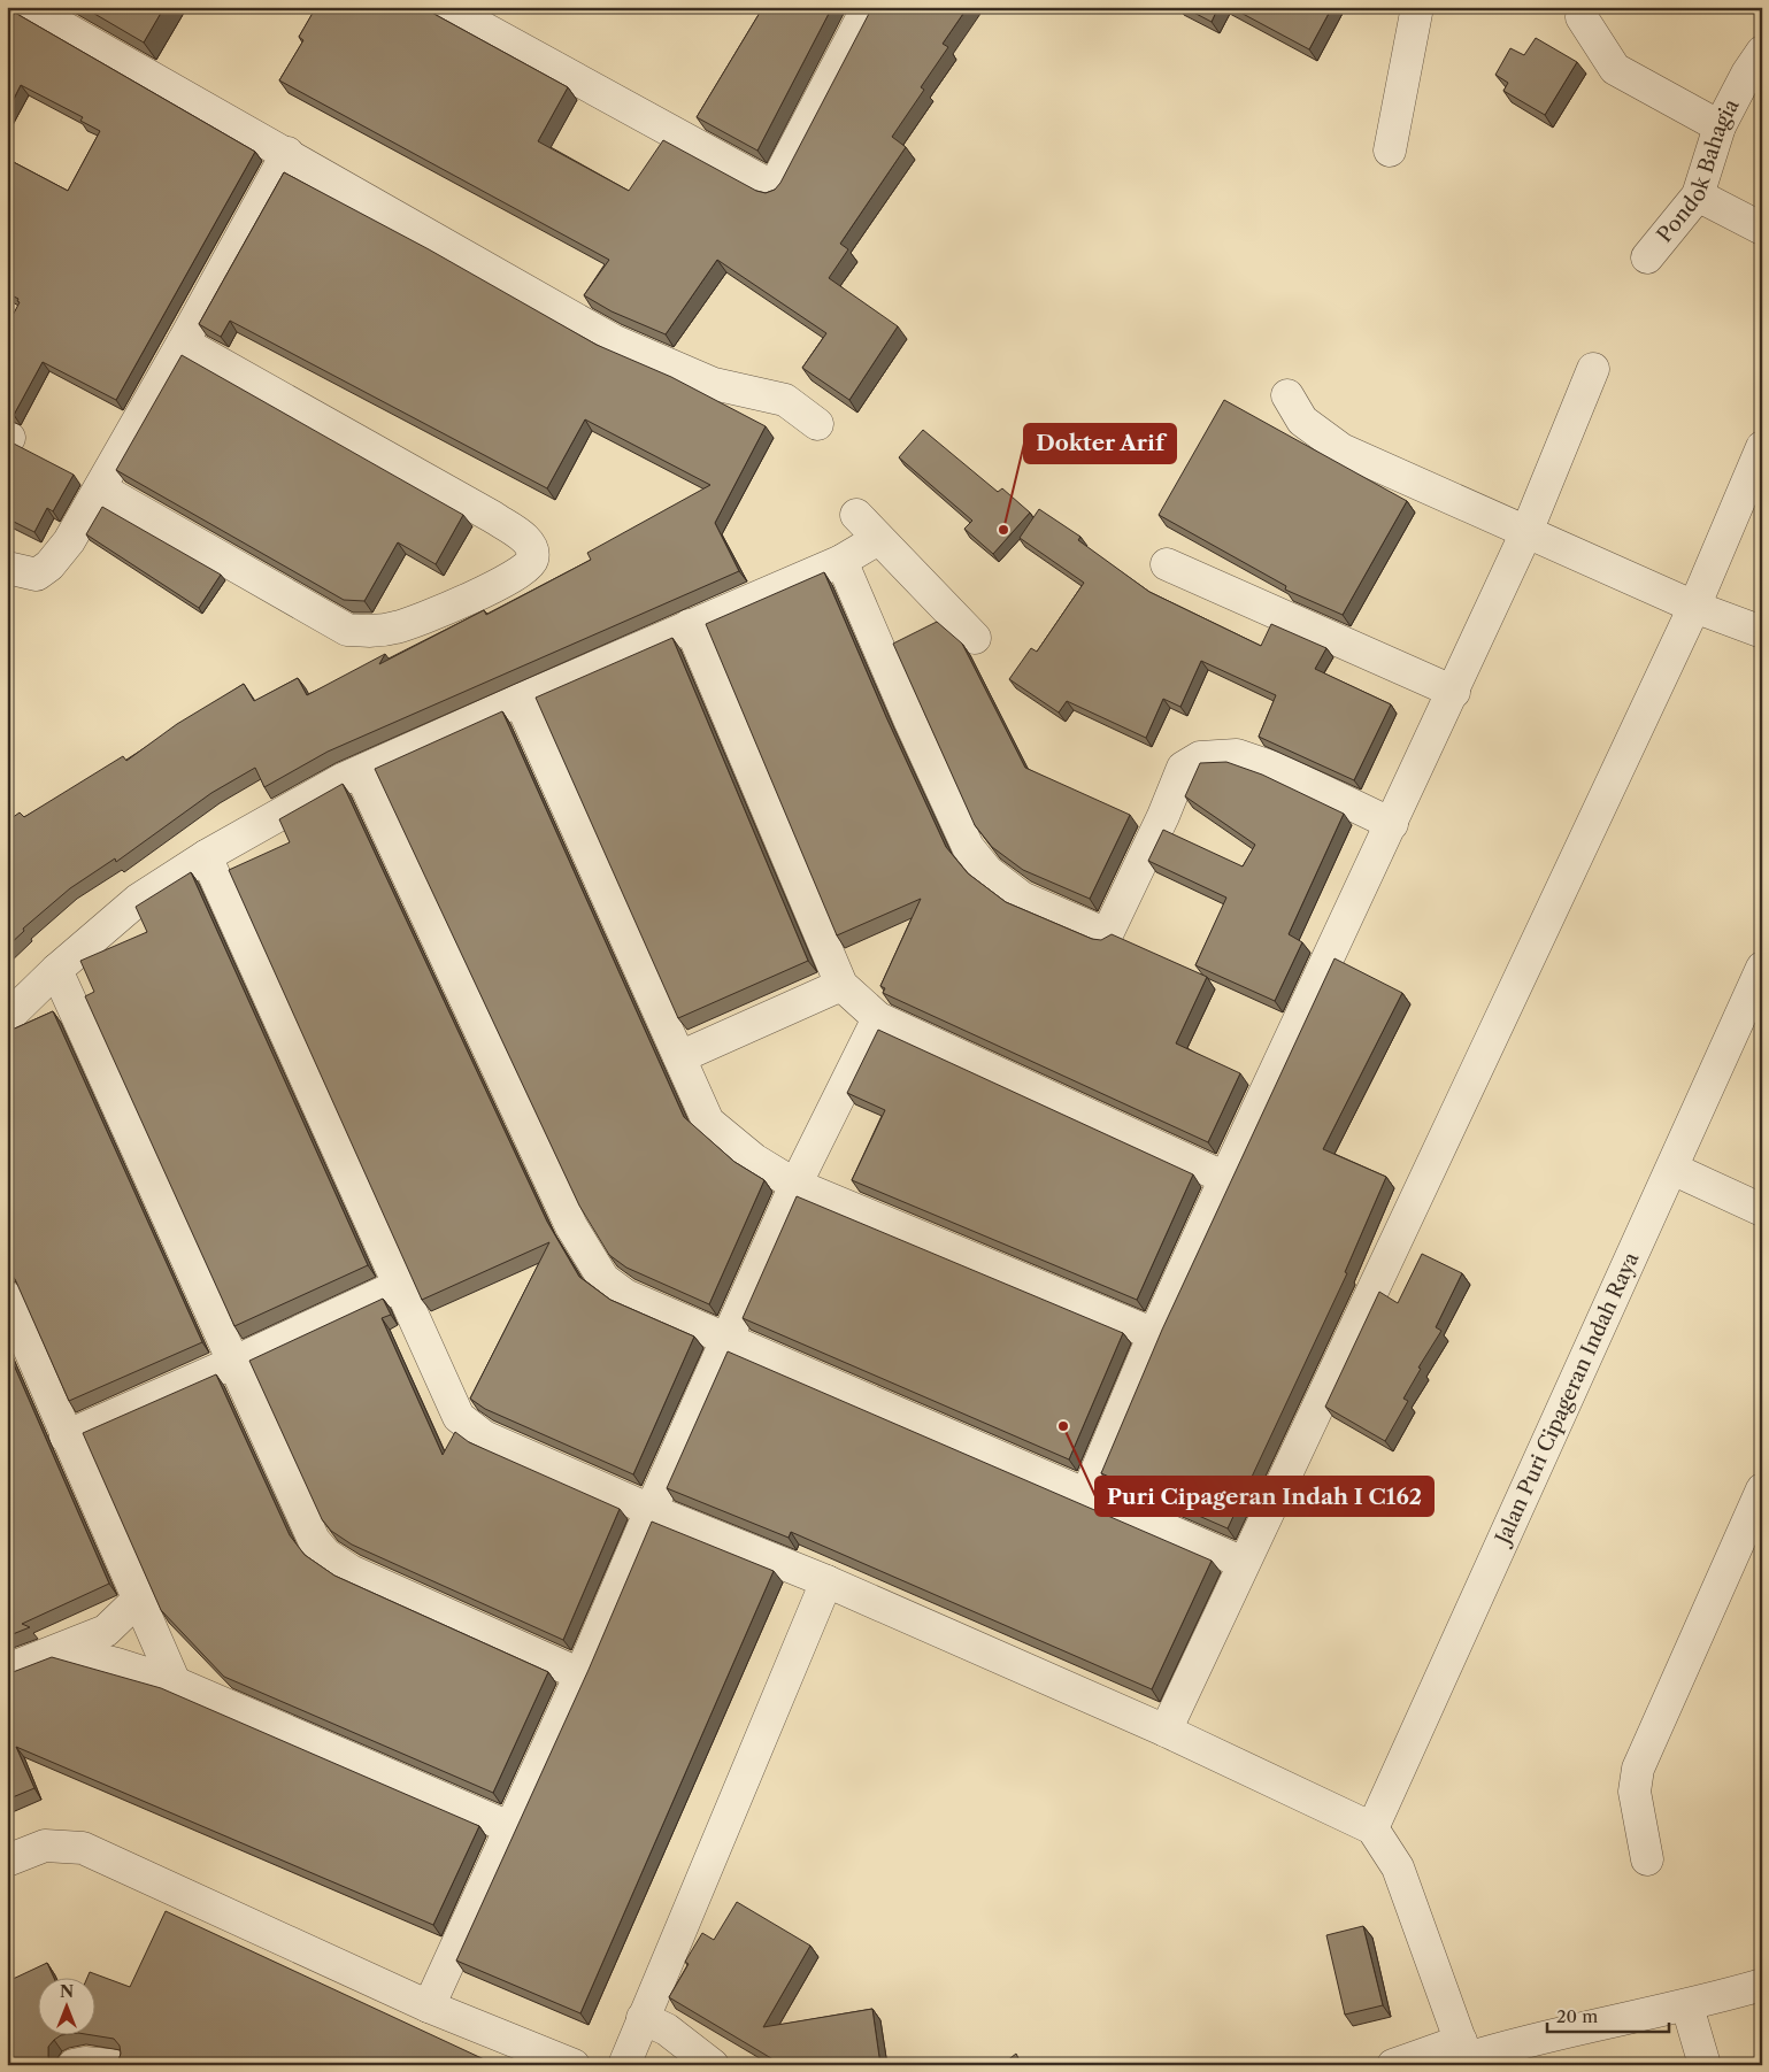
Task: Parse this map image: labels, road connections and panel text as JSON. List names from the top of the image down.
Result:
{
  "streets": {
    "street": ["Pondok Bahagia", "Jalan Puri Cipageran Indah Raya"]
  },
  "places": ["Dokter Arif", "Puri Cipageran Indah I C162"],
  "scale_bar": "20 m",
  "north": "top"
}
